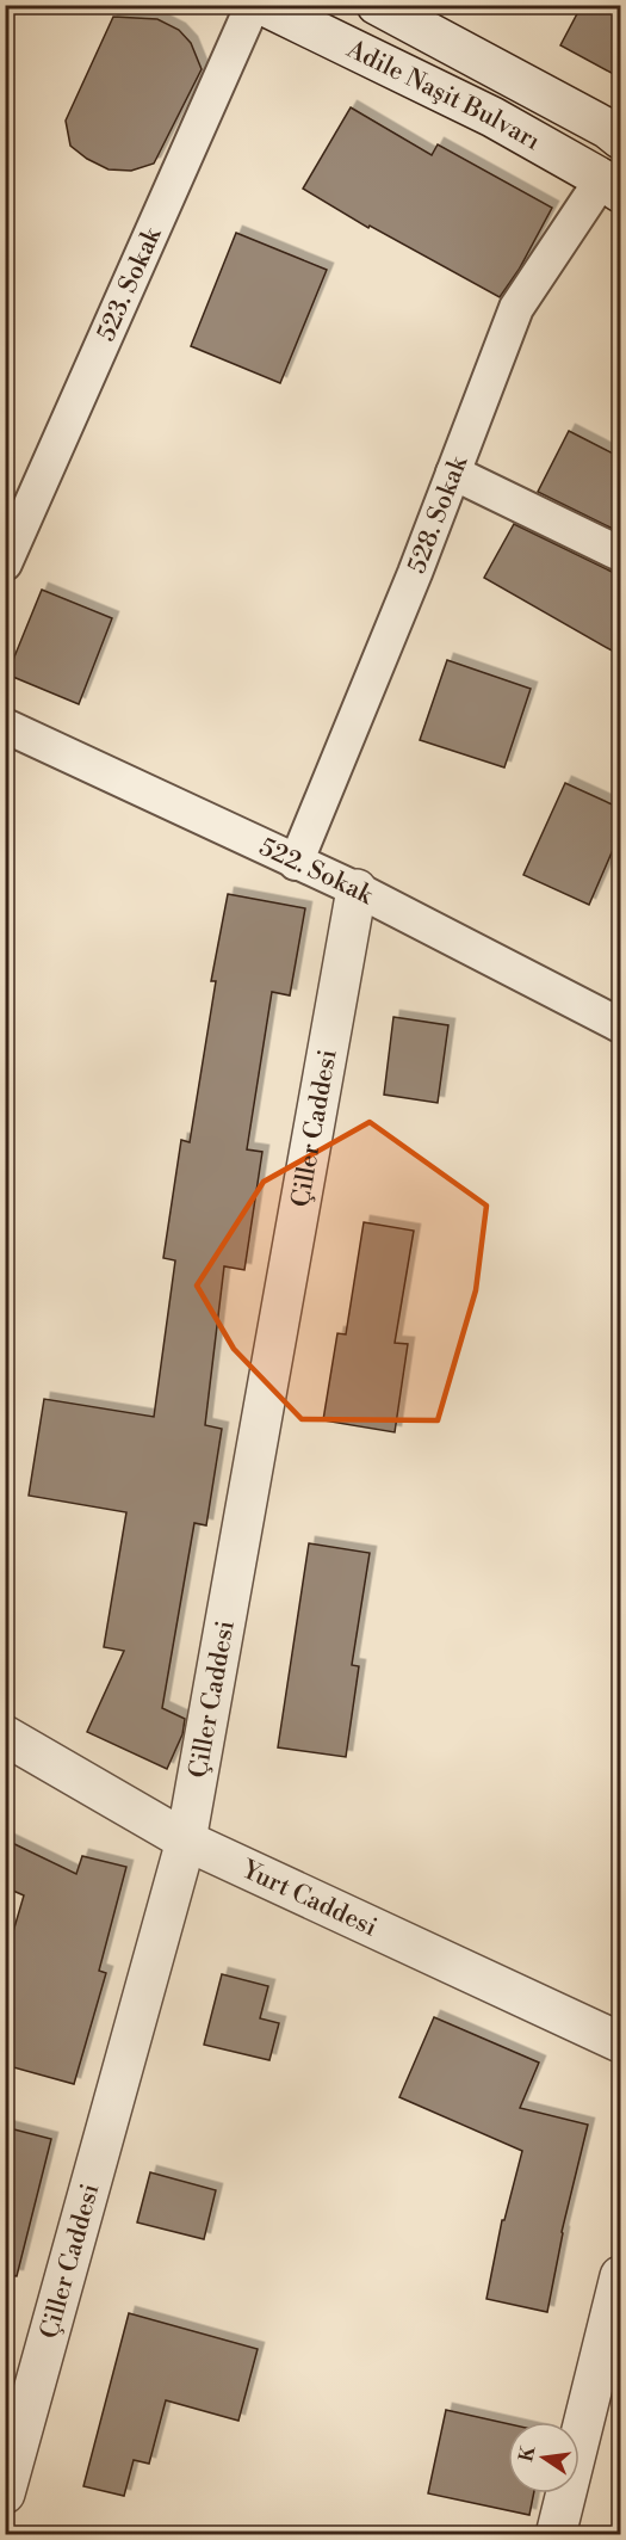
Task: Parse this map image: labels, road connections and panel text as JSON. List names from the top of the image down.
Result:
{
  "streets": {
    "street": [
      "Adile Naşit Bulvarı",
      "523. Sokak",
      "528. Sokak",
      "522. Sokak",
      "Çiller Caddesi",
      "Yurt Caddesi"
    ]
  },
  "crossings": [
    ["Adile Naşit Bulvarı", "528. Sokak"],
    ["528. Sokak", "522. Sokak"],
    ["522. Sokak", "Çiller Caddesi"],
    ["Çiller Caddesi", "Yurt Caddesi"]
  ],
  "north": "left"
}
